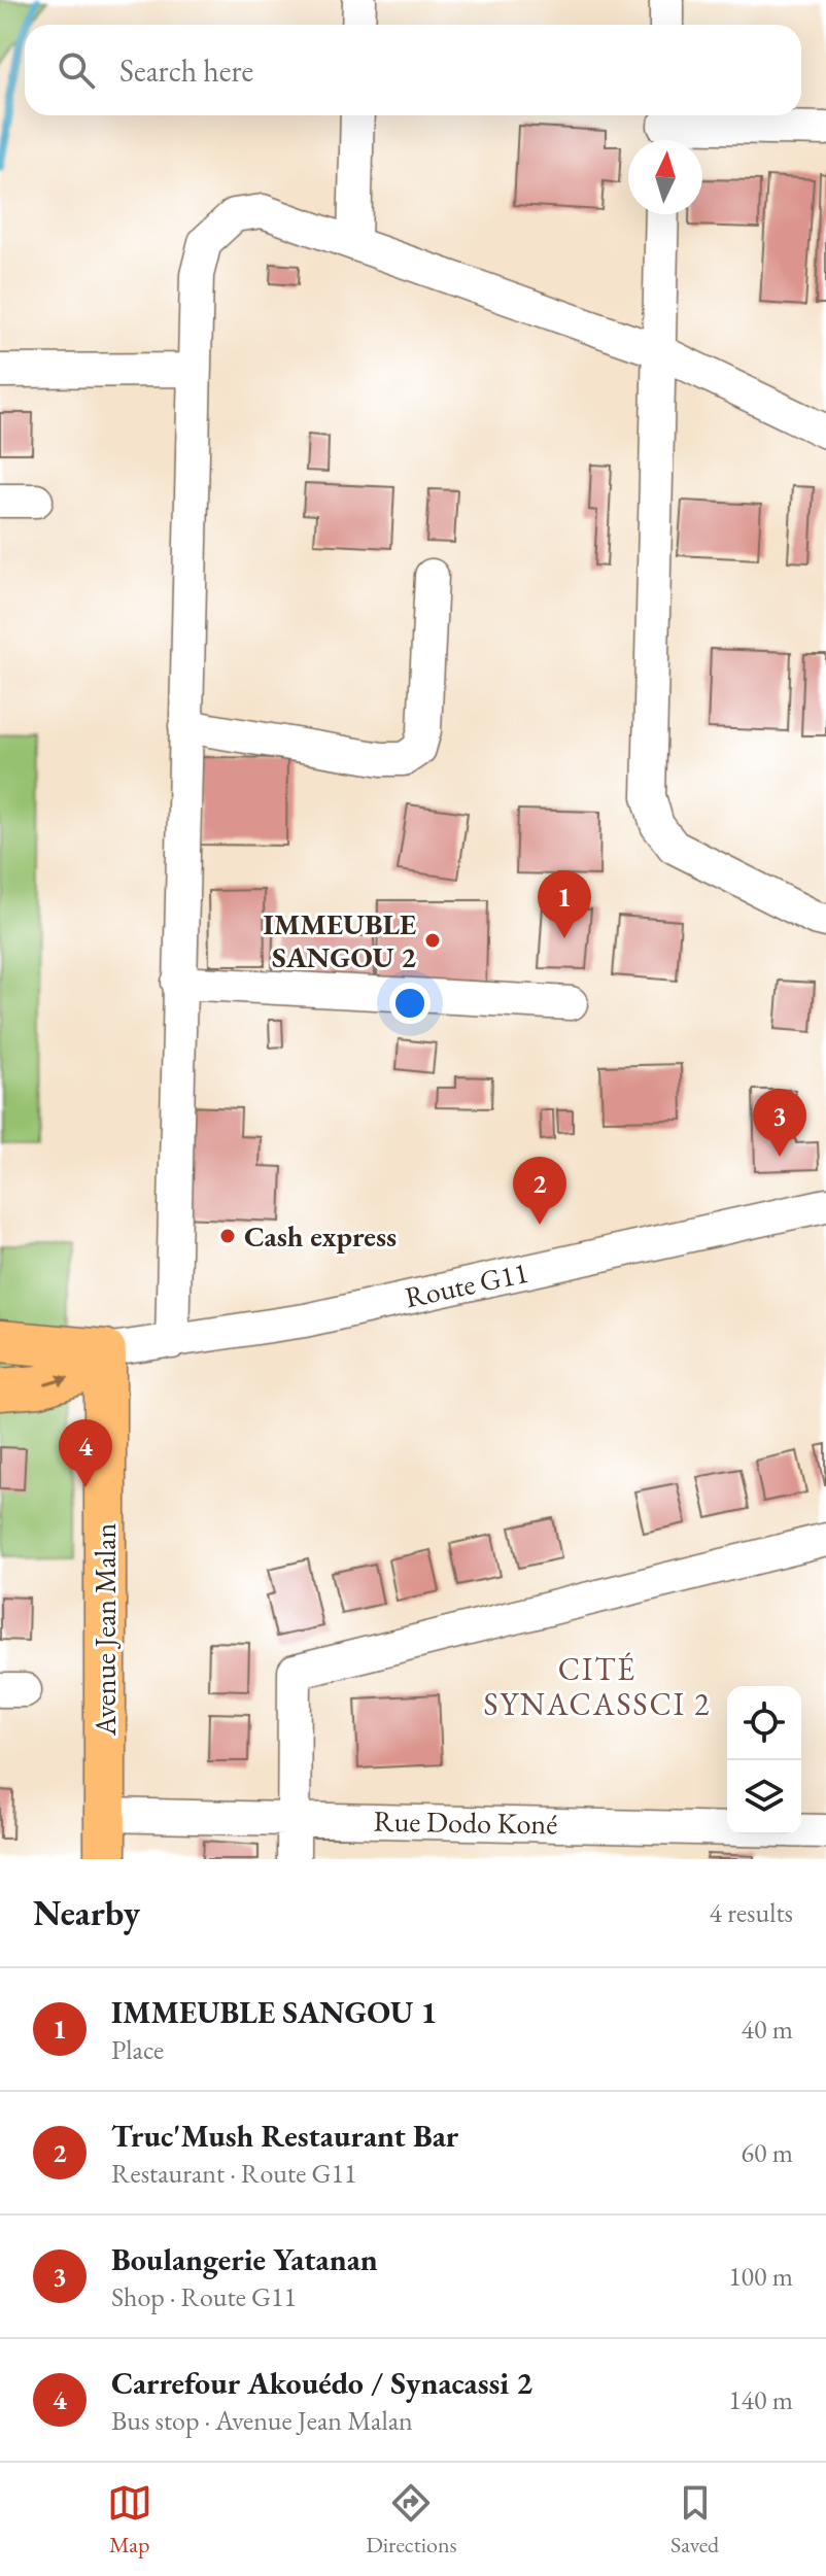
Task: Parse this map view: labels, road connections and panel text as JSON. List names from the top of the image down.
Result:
{
  "streets": {
    "main road": ["Avenue Jean Malan"],
    "street": ["Route G11", "Rue Dodo Koné"]
  },
  "crossings": [
    ["Route G11", "Avenue Jean Malan"],
    ["Avenue Jean Malan", "Rue Dodo Koné"]
  ],
  "districts": ["CITÉ SYNACASSCI 2"],
  "places": ["IMMEUBLE SANGOU 2", "Cash express"],
  "north": "top",
  "page": {
    "search": "Search here",
    "pins": [
      "1",
      "3",
      "2",
      "4"
    ],
    "heading": ["Nearby", "4 results"],
    "list": [
      {
        "mark": "1",
        "name": "IMMEUBLE SANGOU 1",
        "note": "Place",
        "value": "40 m"
      },
      {
        "mark": "2",
        "name": "Truc'Mush Restaurant Bar",
        "note": "Restaurant · Route G11",
        "value": "60 m"
      },
      {
        "mark": "3",
        "name": "Boulangerie Yatanan",
        "note": "Shop · Route G11",
        "value": "100 m"
      },
      {
        "mark": "4",
        "name": "Carrefour Akouédo / Synacassi 2",
        "note": "Bus stop · Avenue Jean Malan",
        "value": "140 m"
      }
    ],
    "nav": ["Map", "Directions", "Saved"]
  }
}
